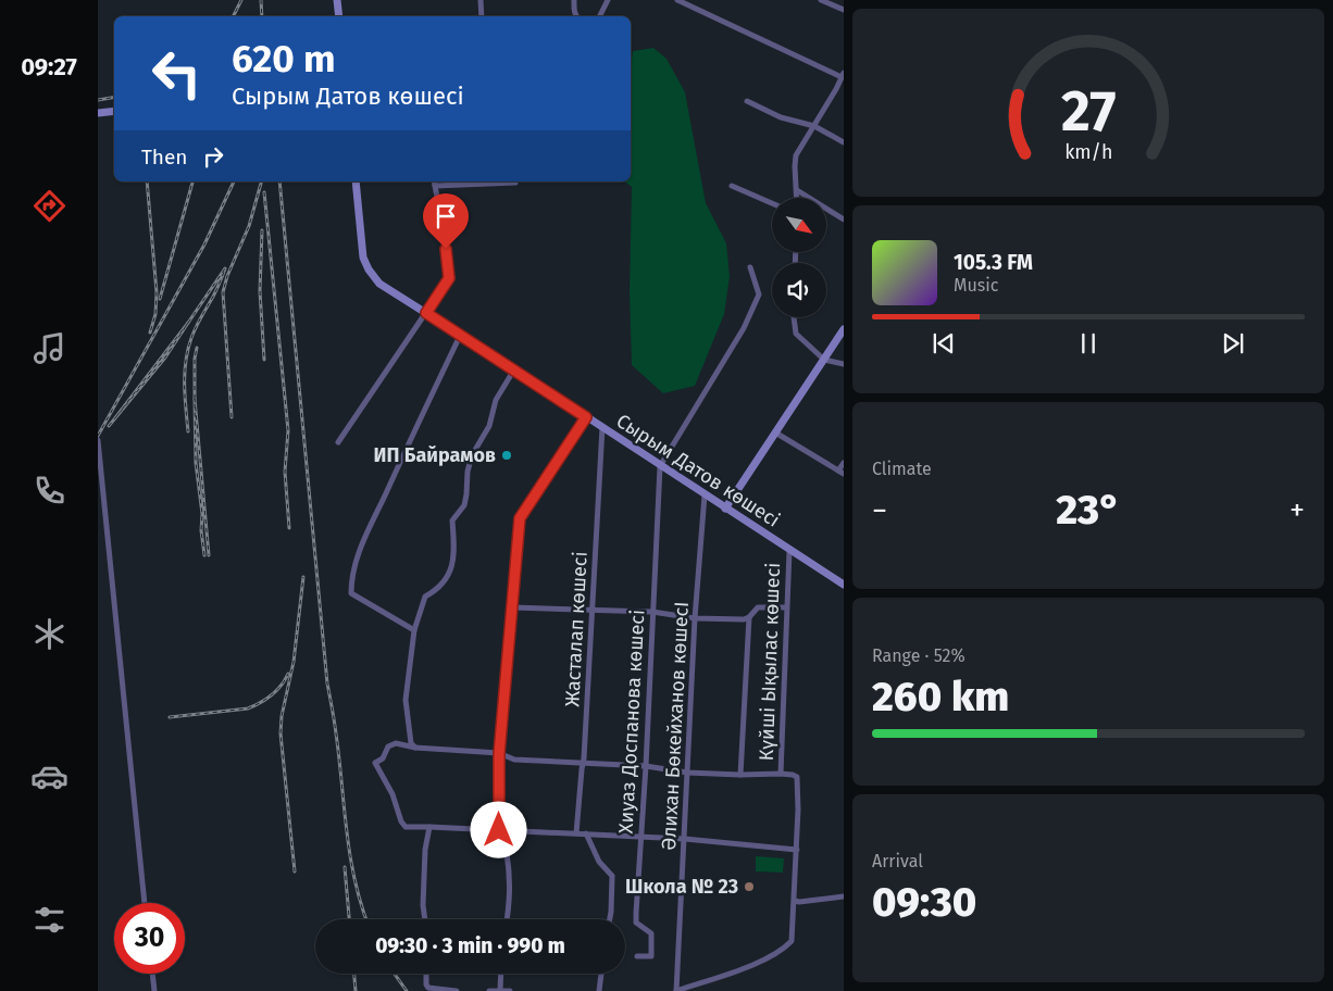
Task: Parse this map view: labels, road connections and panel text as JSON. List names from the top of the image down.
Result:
{
  "streets": {
    "main road": ["Сырым Датов көшесі"],
    "street": [
      "Жасталап көшесі",
      "Күйші Ықылас көшесі",
      "Хиуаз Доспанова көшесі",
      "Әлихан Бөкейханов көшесI"
    ]
  },
  "crossings": [
    ["Сырым Датов көшесі", "Жасталап көшесі"],
    ["Сырым Датов көшесі", "Күйші Ықылас көшесі"],
    ["Сырым Датов көшесі", "Хиуаз Доспанова көшесі"],
    ["Сырым Датов көшесі", "Әлихан Бөкейханов көшесI"],
    ["Күйші Ықылас көшесі", "Әлихан Бөкейханов көшесI"]
  ],
  "places": ["ИП Байрамов", "Школа № 23"],
  "north": "bottom right",
  "page": {
    "tabs": "09:27",
    "turn": ["620 m", "Сырым Датов көшесі"],
    "then": "Then",
    "song": ["105.3 FM", "Music"],
    "tile": [
      "Climate",
      ["Range · 52%", "260 km"],
      ["Arrival", "09:30"]
    ],
    "heat": ["−", "23°", "+"],
    "limit": "30",
    "trip": "09:30 · 3 min · 990 m",
    "gauge": ["27", "km/h"]
  }
}
